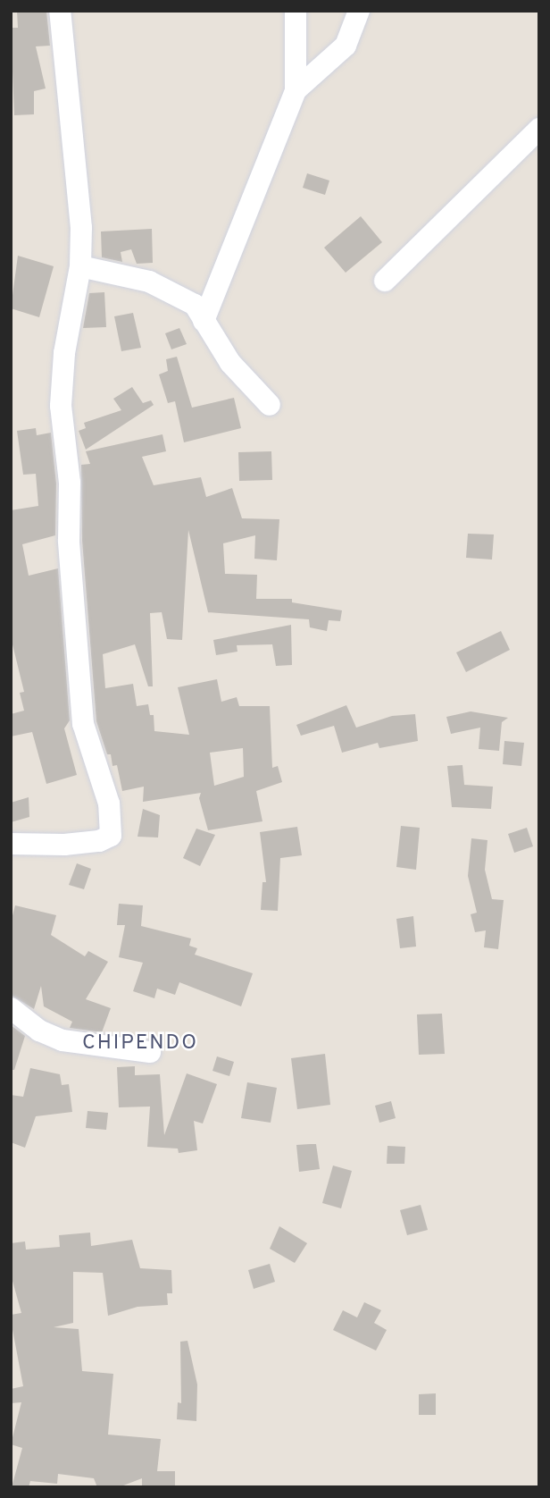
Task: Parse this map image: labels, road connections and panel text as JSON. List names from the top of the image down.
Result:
{
  "districts": ["CHIPENDO"]
}
